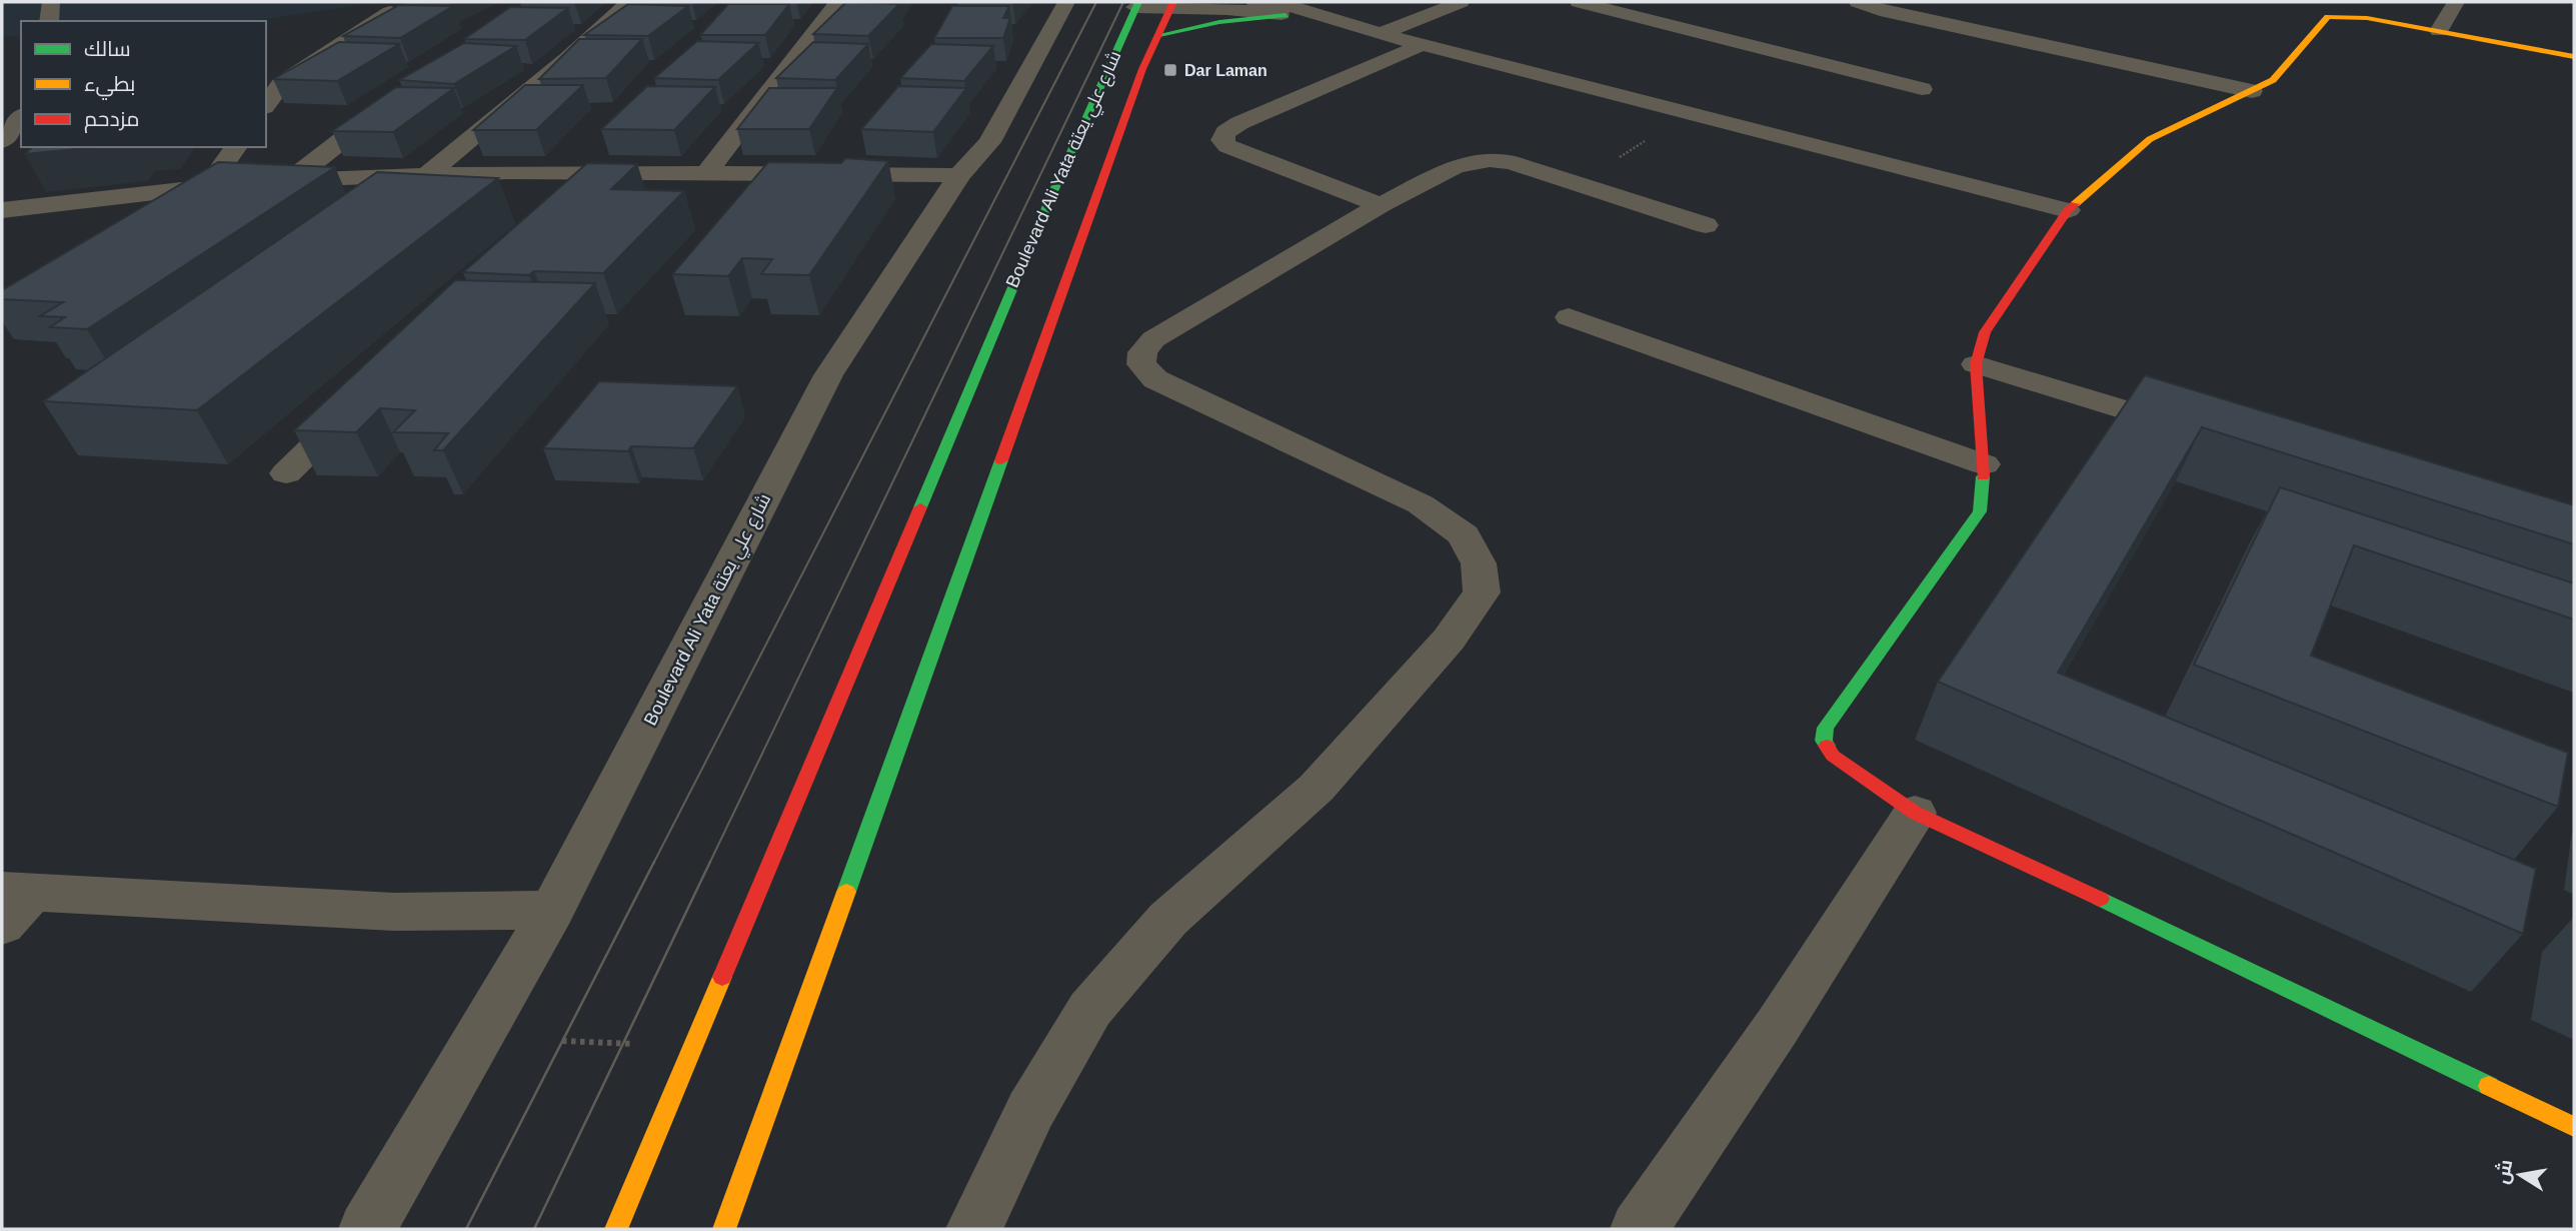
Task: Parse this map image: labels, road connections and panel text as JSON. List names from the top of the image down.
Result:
{
  "streets": {
    "main road": ["Boulevard Ali Yata شارع علي يعتة"]
  },
  "places": {
    "transit": ["Dar Laman"]
  },
  "legend": ["سالك", "بطيء", "مزدحم"],
  "north": "left"
}
